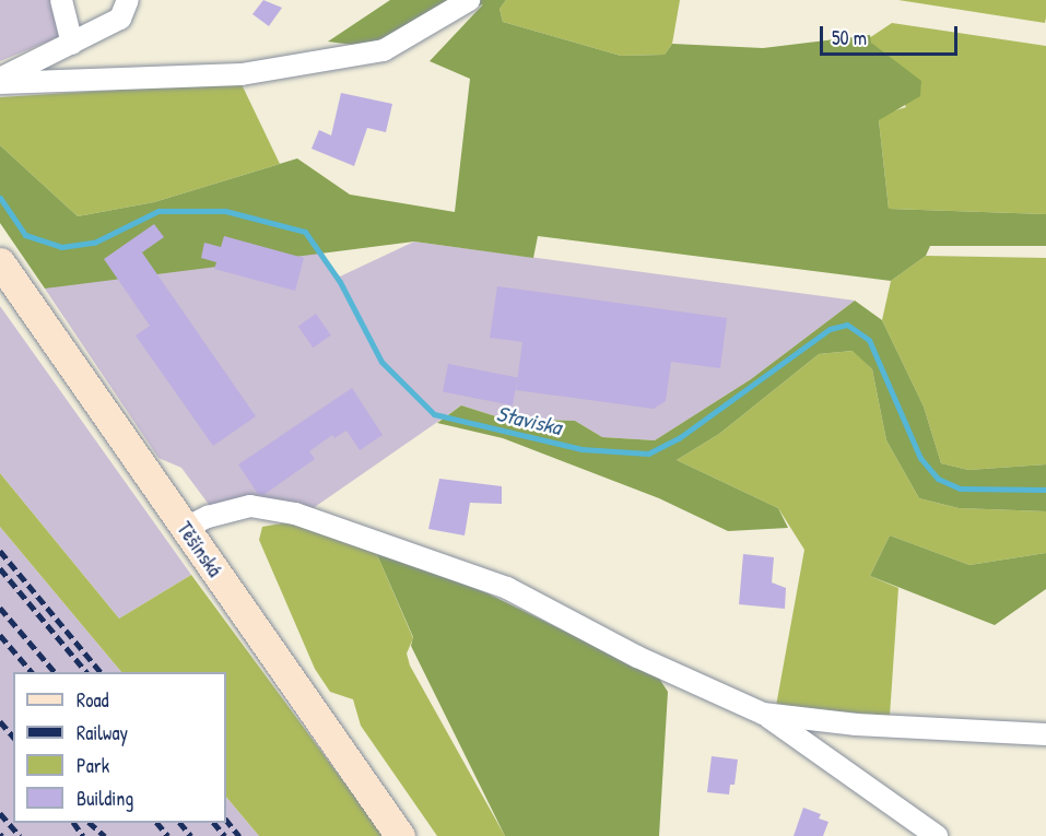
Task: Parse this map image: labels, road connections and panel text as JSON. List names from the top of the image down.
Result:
{
  "streets": {
    "main road": ["Těšínská"]
  },
  "water": ["Staviska"],
  "legend": [
    "Road",
    "Railway",
    "Park",
    "Building"
  ],
  "scale_bar": "50 m"
}
